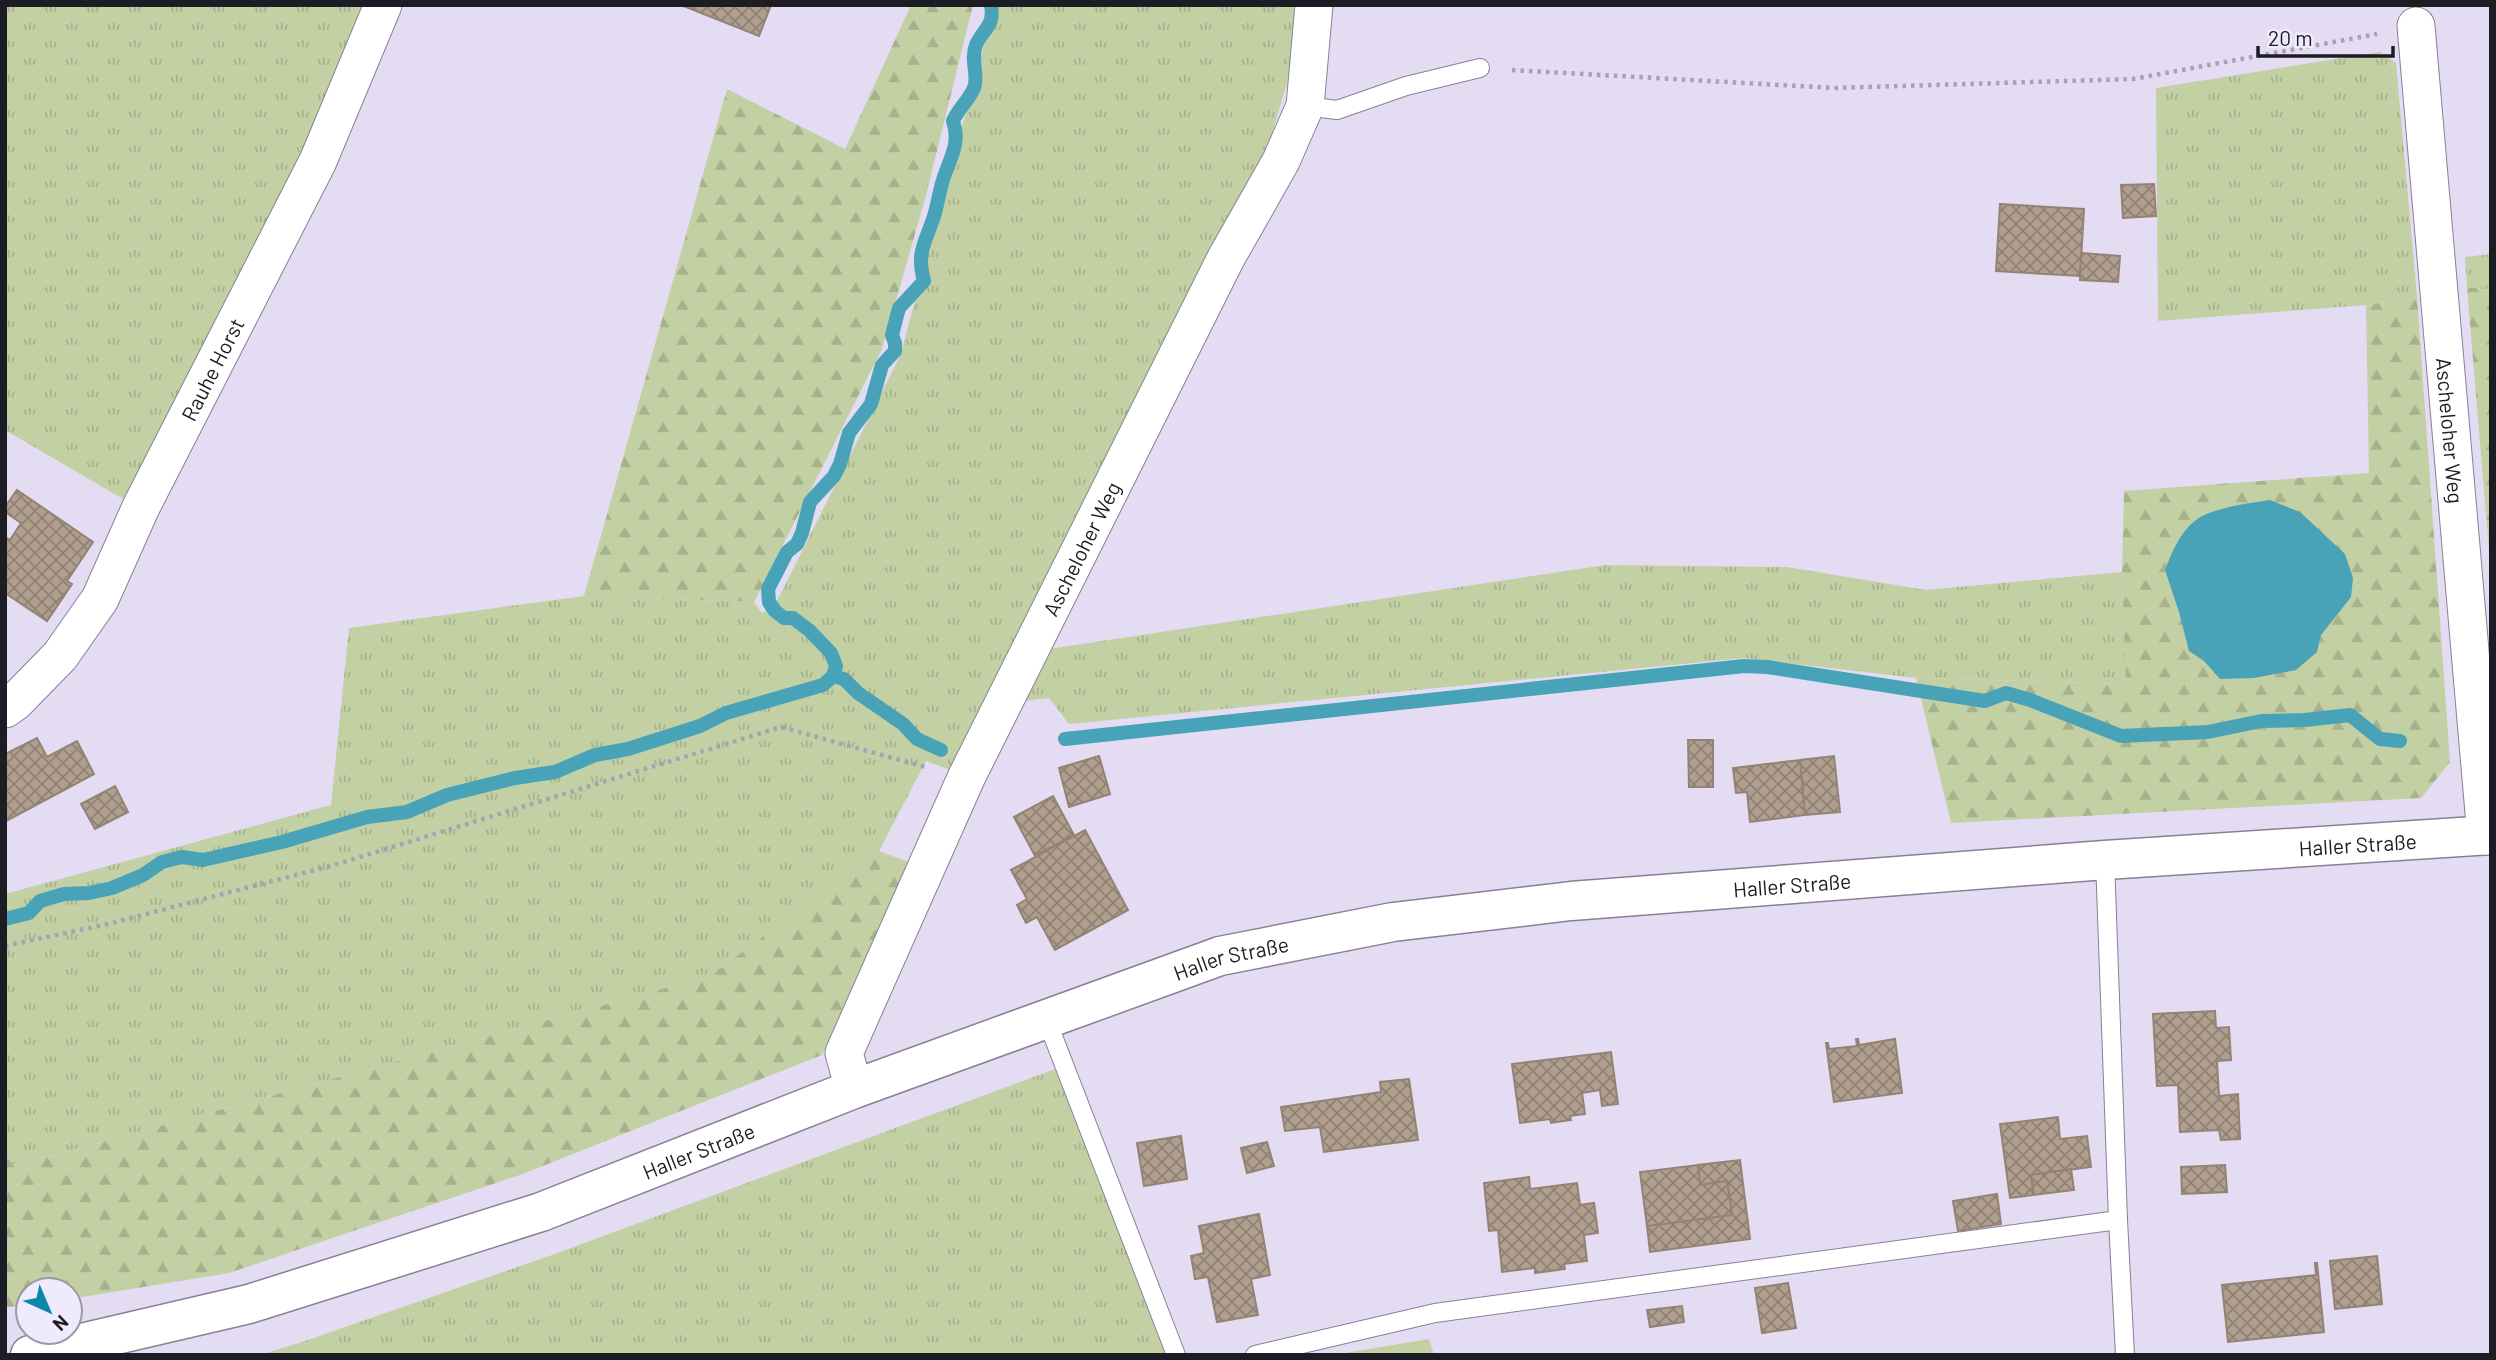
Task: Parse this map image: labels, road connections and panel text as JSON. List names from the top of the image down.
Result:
{
  "streets": {
    "street": ["Rauhe Horst", "Ascheloher Weg", "Haller Straße"]
  },
  "crossings": [
    ["Ascheloher Weg", "Haller Straße"]
  ],
  "scale_bar": "20 m",
  "north": "bottom right"
}
